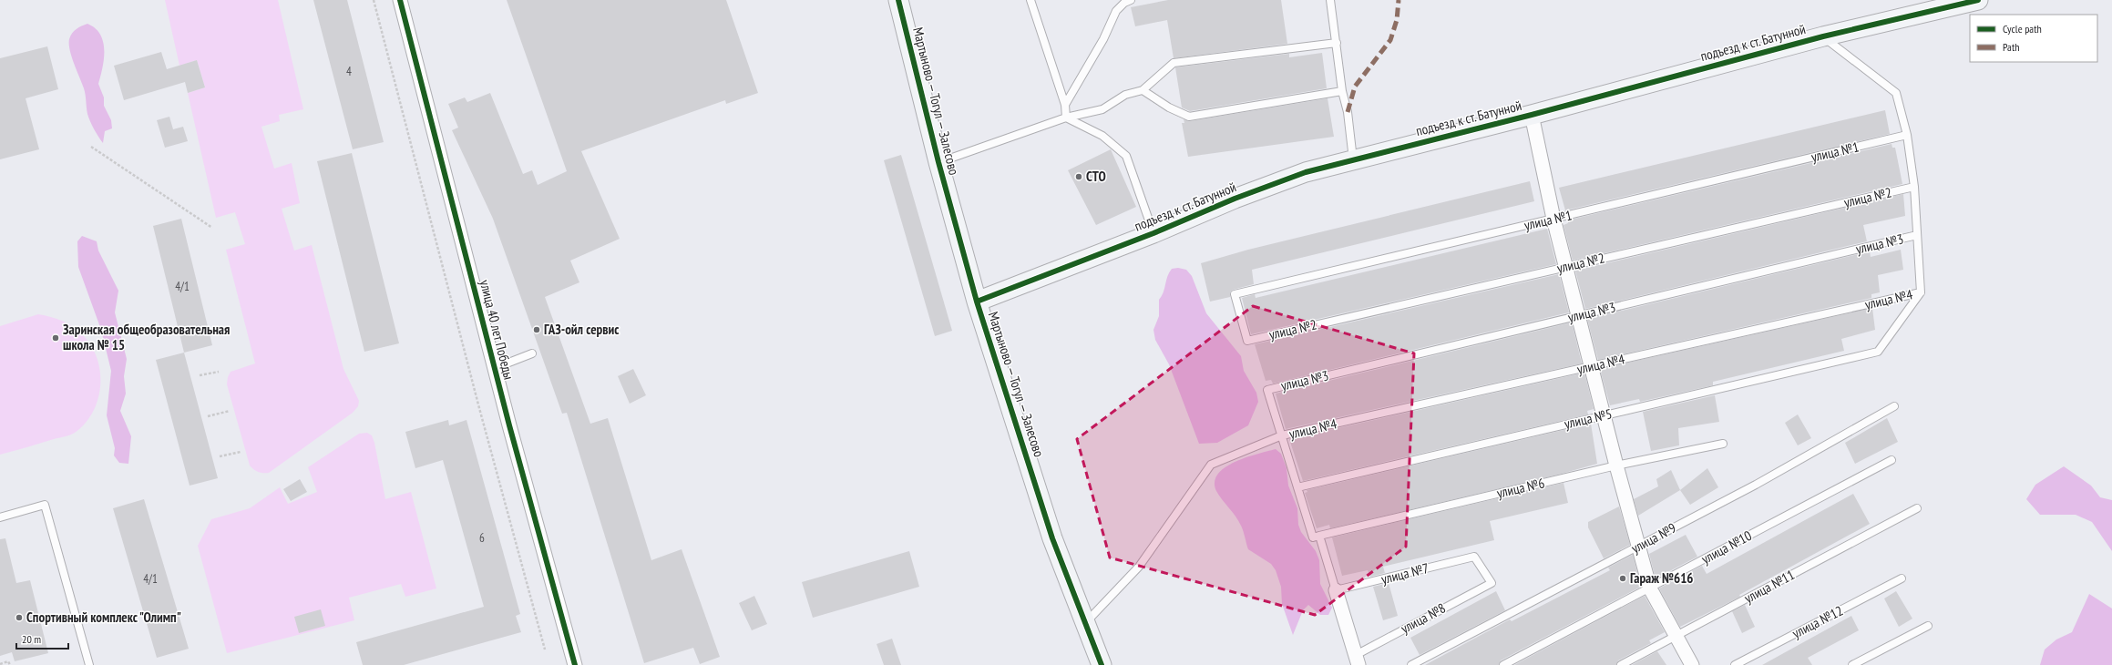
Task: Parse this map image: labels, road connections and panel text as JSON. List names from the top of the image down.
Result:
{
  "streets": {
    "street": ["подъезд к ст. Батунной", "Мартыново — Тогул — Залесово", "улица 40 лет Победы"],
    "lane": [
      "улица №1",
      "улица №2",
      "улица №3",
      "улица №4",
      "улица №5",
      "улица №6",
      "улица №9",
      "улица №10",
      "улица №7",
      "улица №11",
      "улица №8",
      "улица №12"
    ]
  },
  "crossings": [
    ["подъезд к ст. Батунной", "Мартыново — Тогул — Залесово"],
    ["Мартыново — Тогул — Залесово", "улица №4"],
    ["улица №1", "улица №2"],
    ["улица №3", "улица №4"],
    ["улица №4", "улица №5"],
    ["улица №7", "улица №8"]
  ],
  "places": [
    "СТО",
    "ГАЗ-ойл сервис",
    "Заринская общеобразовательная школа № 15",
    "Гараж №616",
    "Спортивный комплекс \"Олимп\""
  ],
  "house_numbers": [
    "4",
    "4/1",
    "6",
    "4/1"
  ],
  "legend": ["Cycle path", "Path"],
  "scale_bar": "20 m"
}
